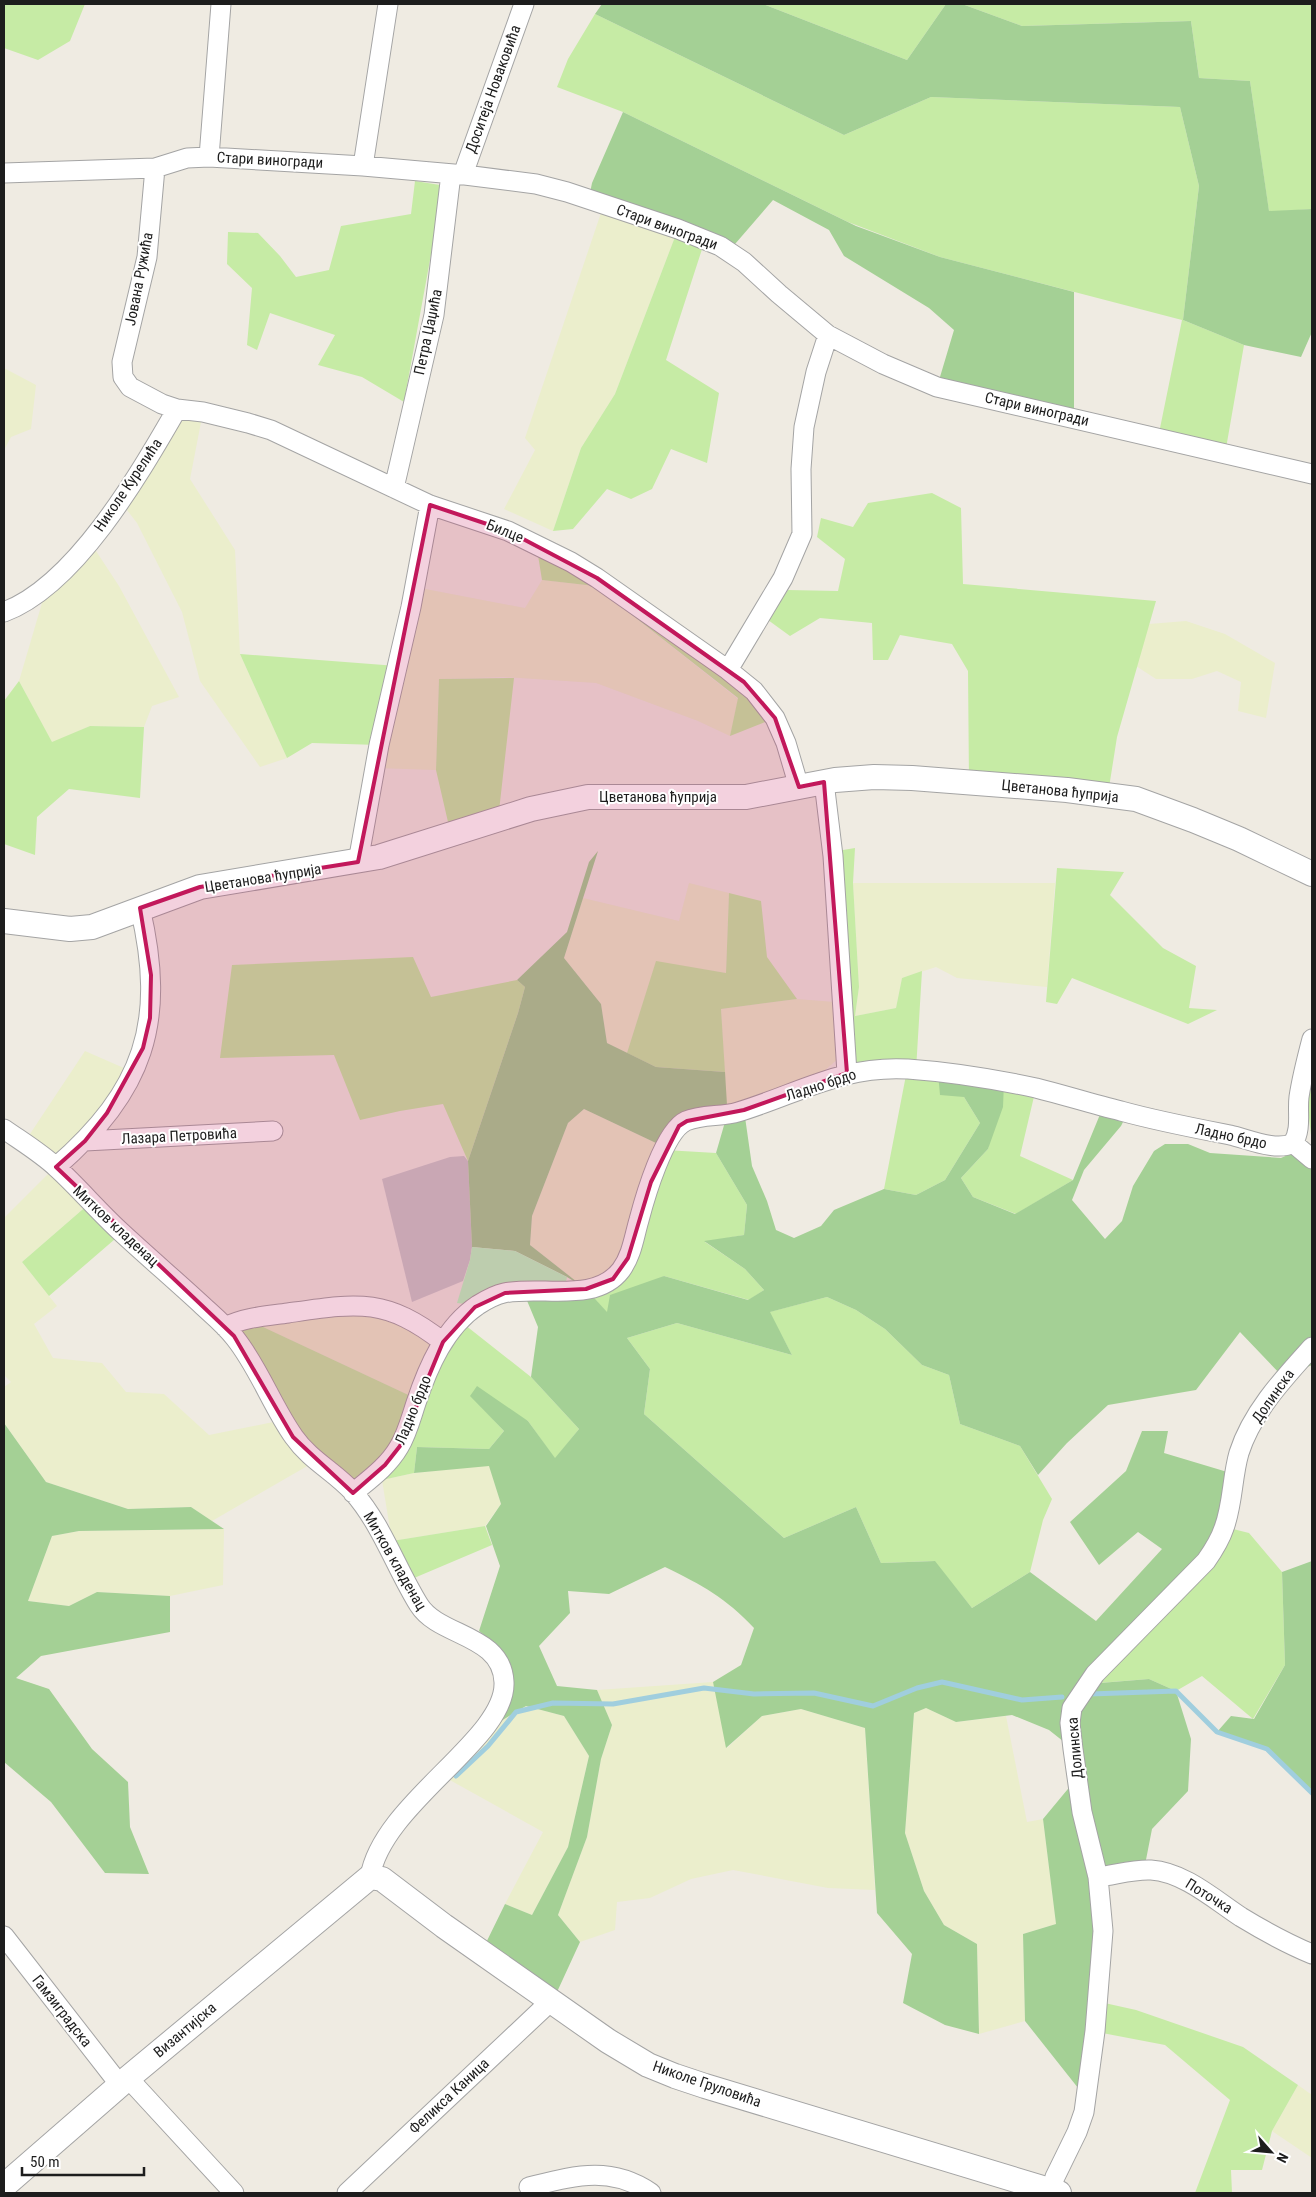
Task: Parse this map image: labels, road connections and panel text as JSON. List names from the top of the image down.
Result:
{
  "streets": {
    "street": [
      "Доситеја Новаковића",
      "Стари виногради",
      "Јована Ружића",
      "Петра Џаџића",
      "Николе Курелића",
      "Билце",
      "Цветанова ћуприја",
      "Ладно брдо",
      "Лазара Петровића",
      "Митков кладенац",
      "Долинска",
      "Поточка",
      "Гамзиградска",
      "Византијска",
      "Николе Груловића",
      "Феликса Каница"
    ]
  },
  "crossings": [
    ["Доситеја Новаковића", "Стари виногради"],
    ["Доситеја Новаковића", "Петра Џаџића"],
    ["Стари виногради", "Јована Ружића"],
    ["Стари виногради", "Петра Џаџића"],
    ["Јована Ружића", "Билце"],
    ["Петра Џаџића", "Билце"],
    ["Николе Курелића", "Билце"],
    ["Билце", "Цветанова ћуприја"],
    ["Ладно брдо", "Митков кладенац"],
    ["Митков кладенац", "Византијска"],
    ["Митков кладенац", "Николе Груловића"],
    ["Долинска", "Поточка"],
    ["Долинска", "Николе Груловића"],
    ["Гамзиградска", "Византијска"],
    ["Византијска", "Николе Груловића"],
    ["Николе Груловића", "Феликса Каница"]
  ],
  "scale_bar": "50 m",
  "north": "bottom right"
}
